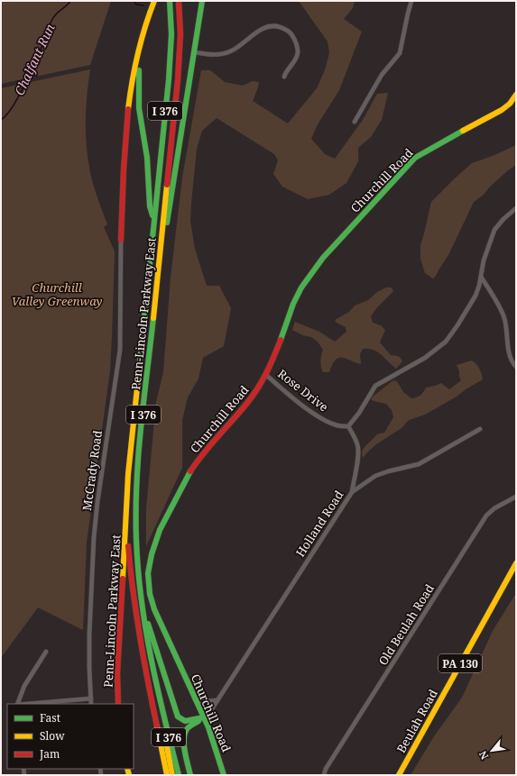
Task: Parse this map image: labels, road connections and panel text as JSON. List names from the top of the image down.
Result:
{
  "streets": {
    "main road": [
      "I 376",
      "Churchill Road",
      "Penn-Lincoln Parkway East",
      "PA 130",
      "Beulah Road"
    ],
    "street": [
      "Rose Drive",
      "McCrady Road",
      "Holland Road",
      "Old Beulah Road"
    ]
  },
  "crossings": [
    ["Churchill Road", "Rose Drive"],
    ["Churchill Road", "Holland Road"],
    ["Rose Drive", "Holland Road"]
  ],
  "water": ["Chalfant Run"],
  "parks": ["Churchill Valley Greenway"],
  "legend": ["Fast", "Slow", "Jam"],
  "north": "bottom left"
}
